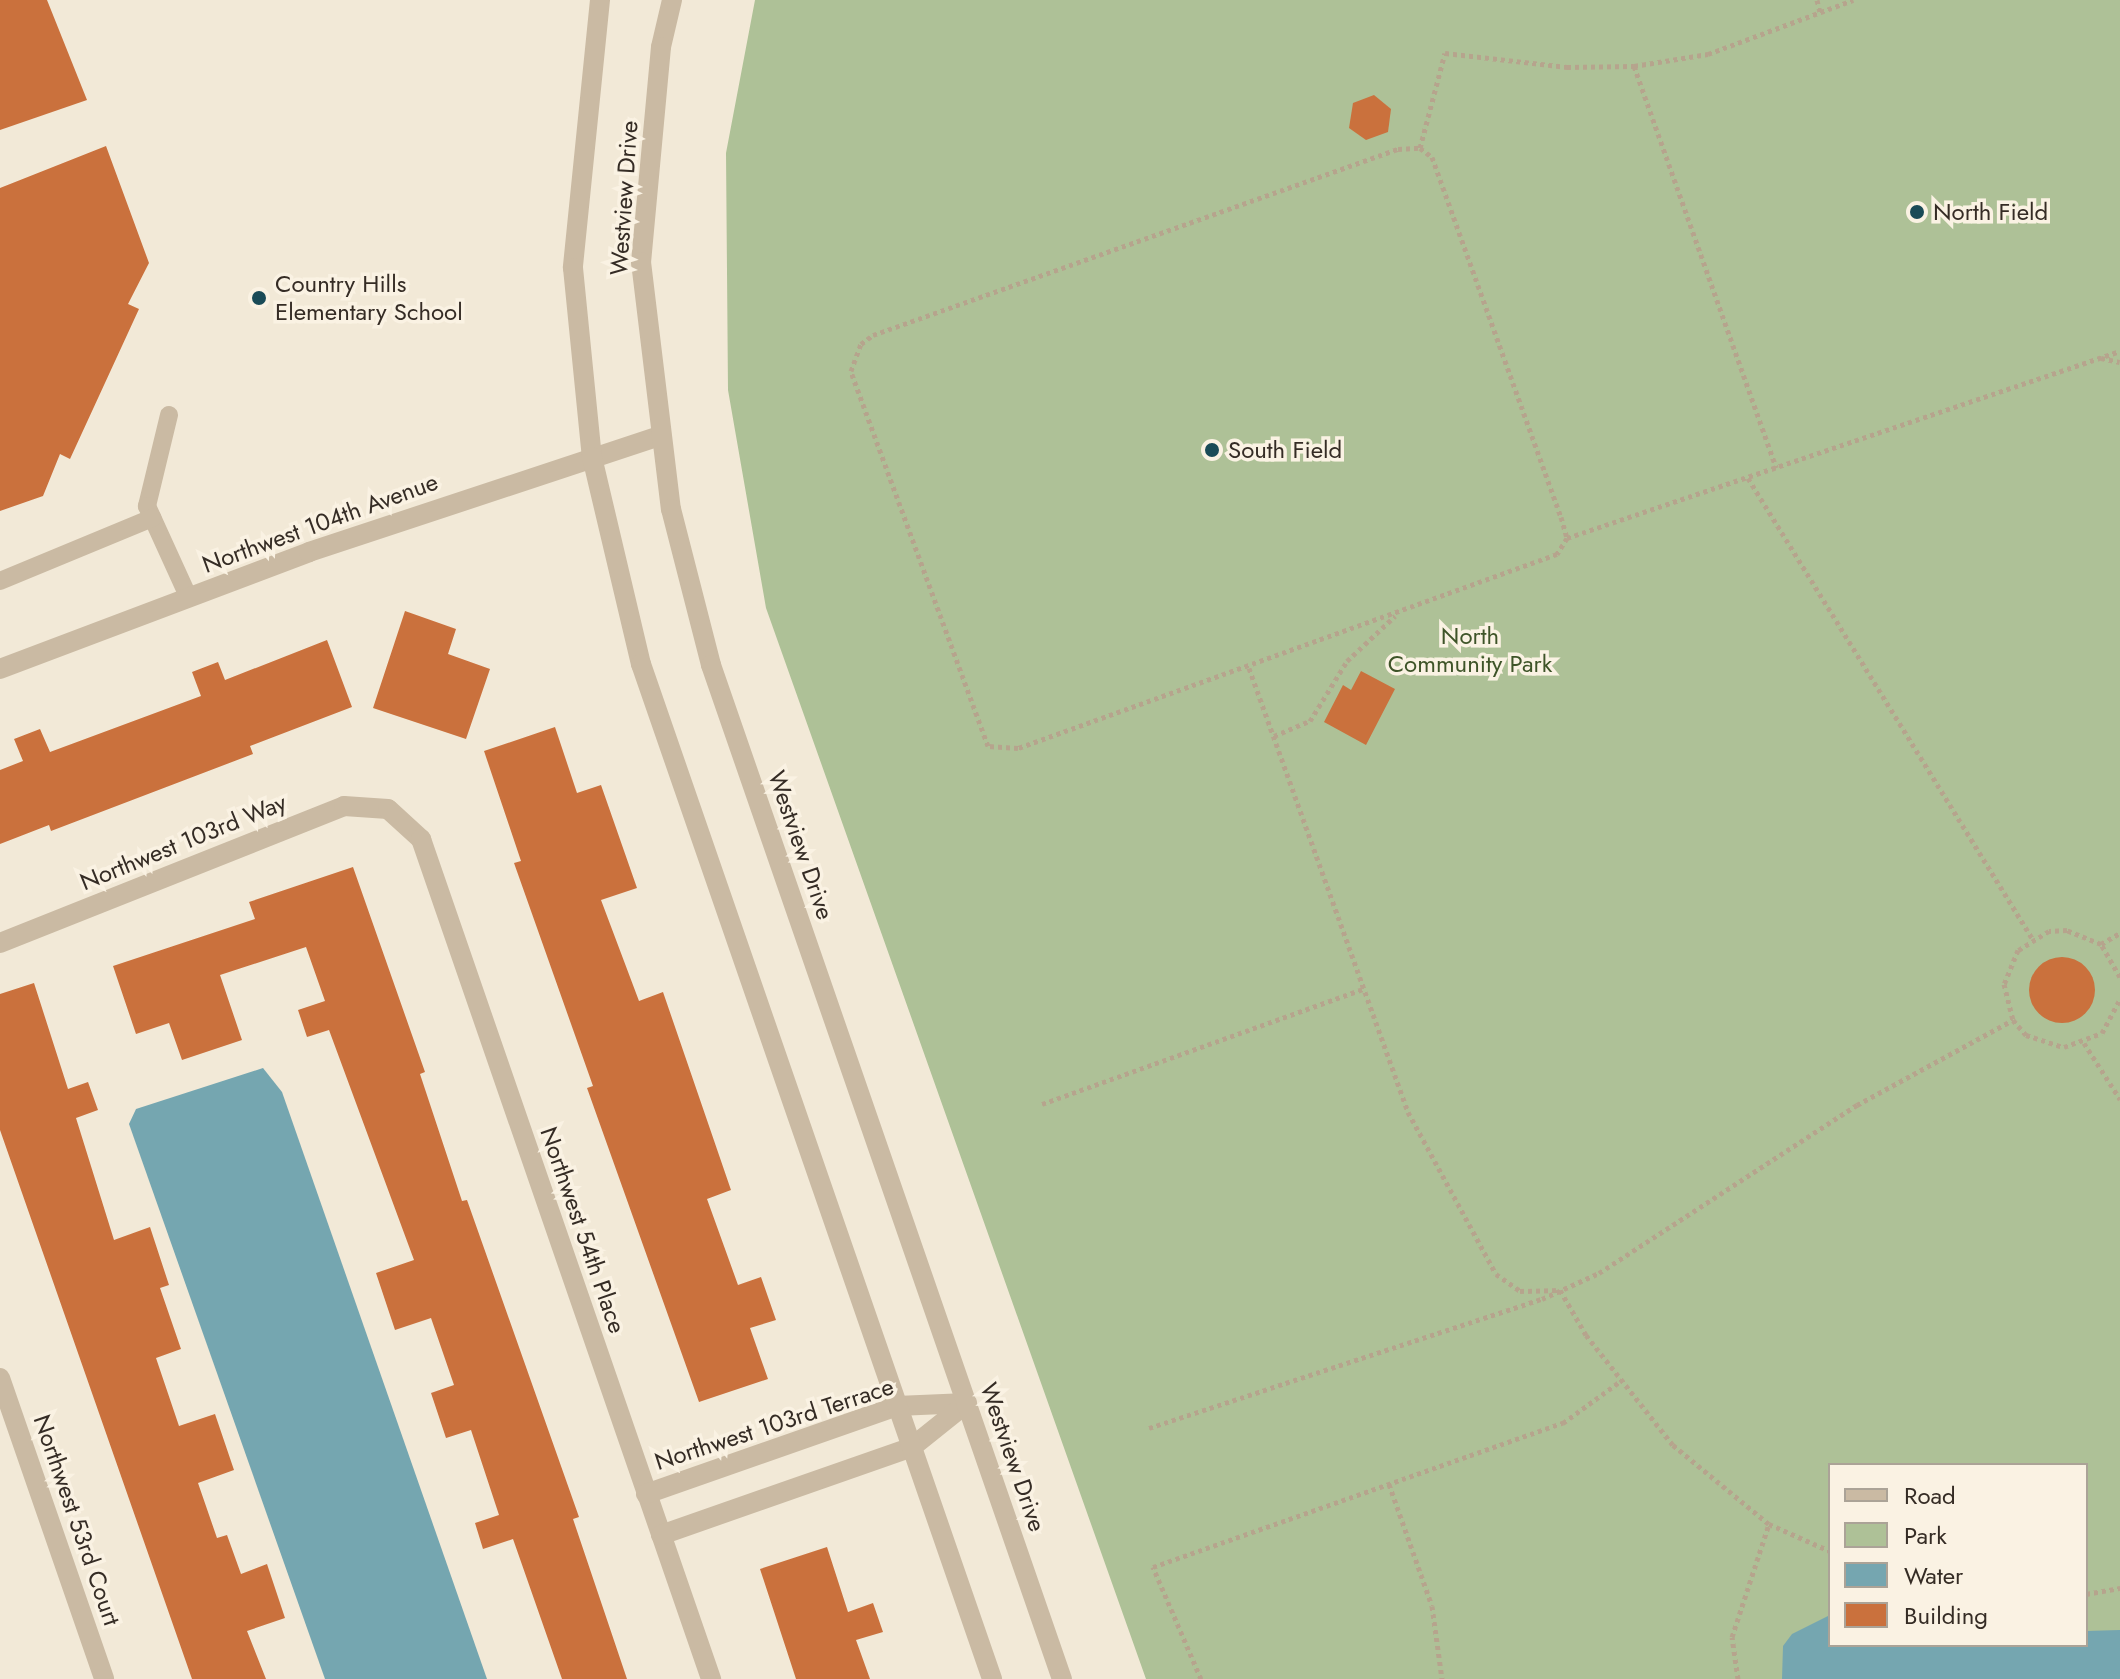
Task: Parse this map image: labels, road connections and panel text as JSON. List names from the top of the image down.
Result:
{
  "streets": {
    "street": [
      "Westview Drive",
      "Northwest 104th Avenue",
      "Northwest 103rd Way",
      "Northwest 54th Place",
      "Northwest 103rd Terrace",
      "Northwest 53rd Court"
    ]
  },
  "crossings": [
    ["Westview Drive", "Northwest 104th Avenue"],
    ["Westview Drive", "Northwest 103rd Terrace"],
    ["Northwest 103rd Way", "Northwest 54th Place"],
    ["Northwest 54th Place", "Northwest 103rd Terrace"]
  ],
  "parks": ["North Community Park"],
  "places": ["North Field", "Country Hills Elementary School", "South Field"],
  "legend": [
    "Road",
    "Park",
    "Water",
    "Building"
  ]
}
